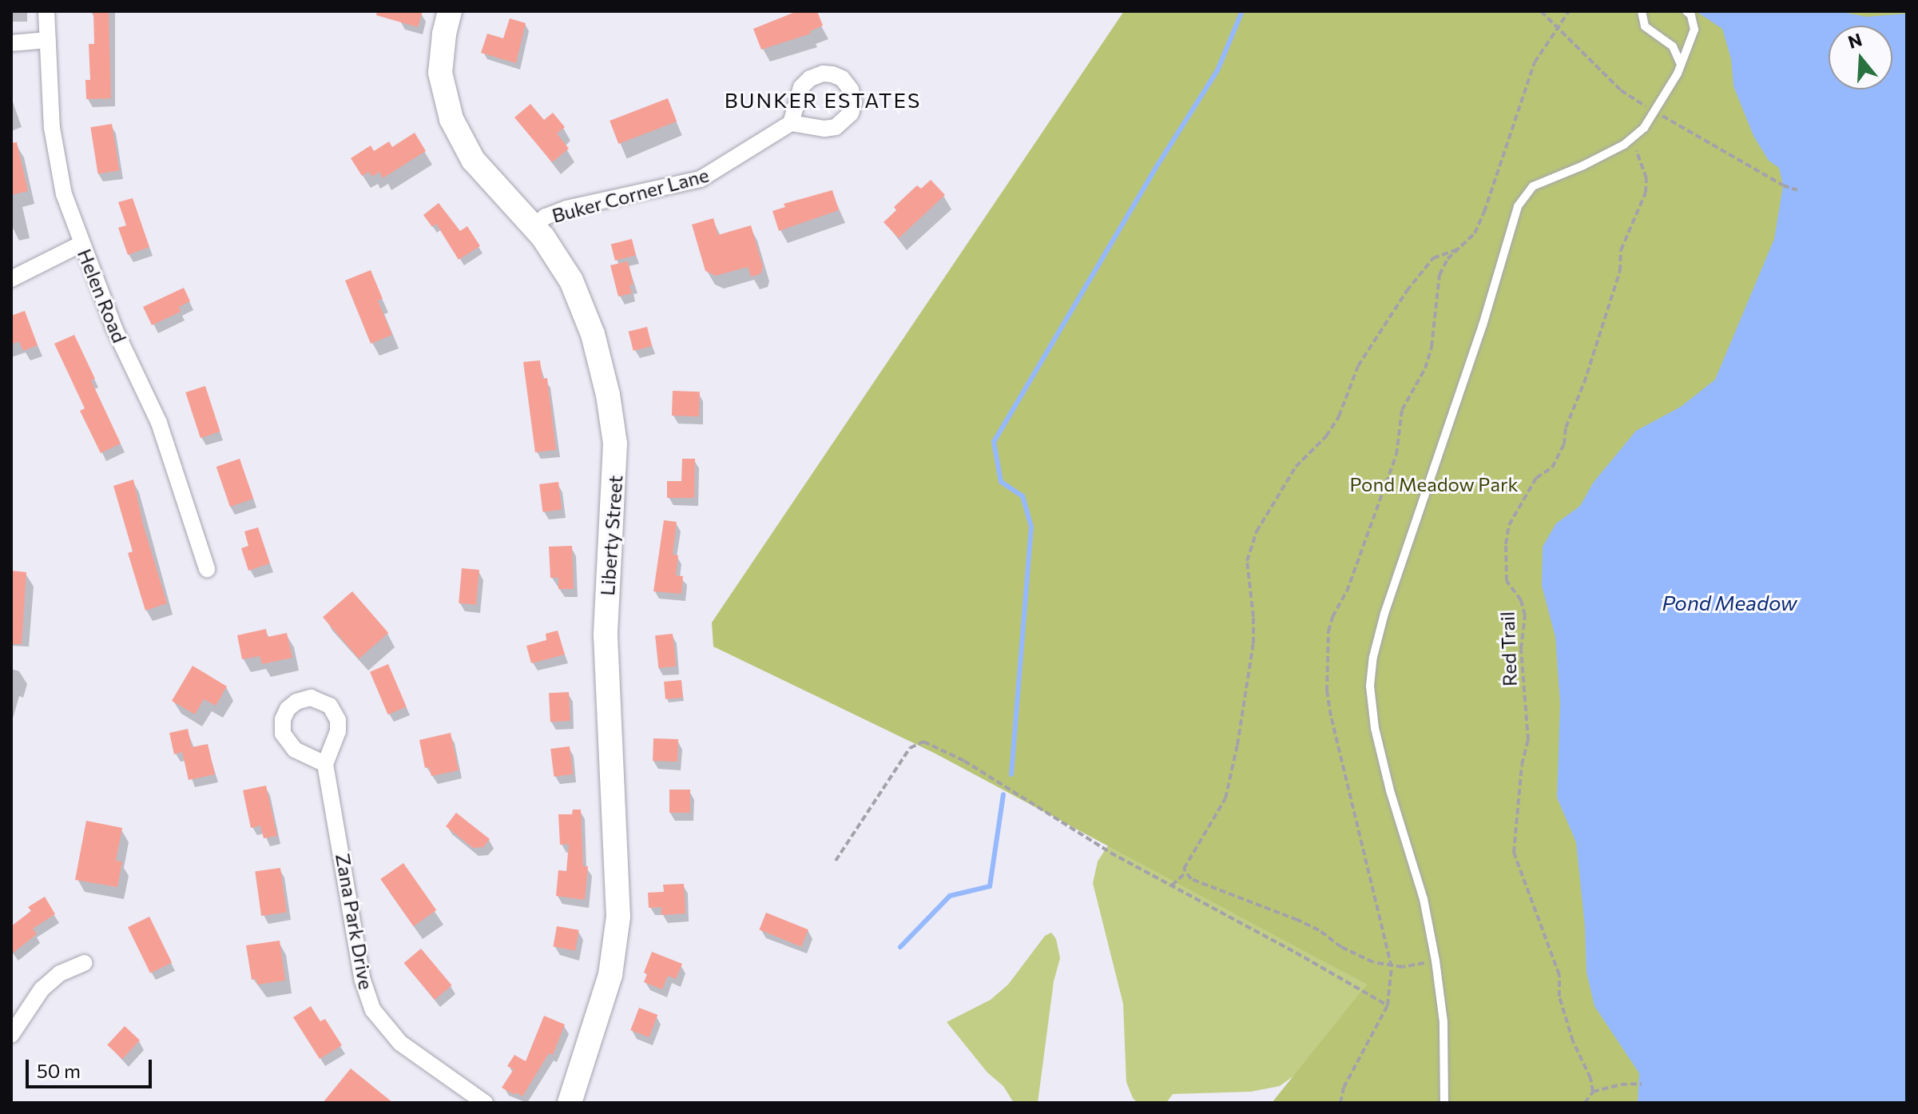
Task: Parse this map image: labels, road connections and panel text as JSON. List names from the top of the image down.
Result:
{
  "streets": {
    "main road": ["Liberty Street"],
    "street": ["Buker Corner Lane", "Helen Road", "Zana Park Drive"],
    "path": ["Red Trail"]
  },
  "crossings": [
    ["Buker Corner Lane", "Liberty Street"]
  ],
  "districts": ["BUNKER ESTATES"],
  "water": ["Pond Meadow"],
  "parks": ["Pond Meadow Park"],
  "scale_bar": "50 m",
  "north": "top"
}
